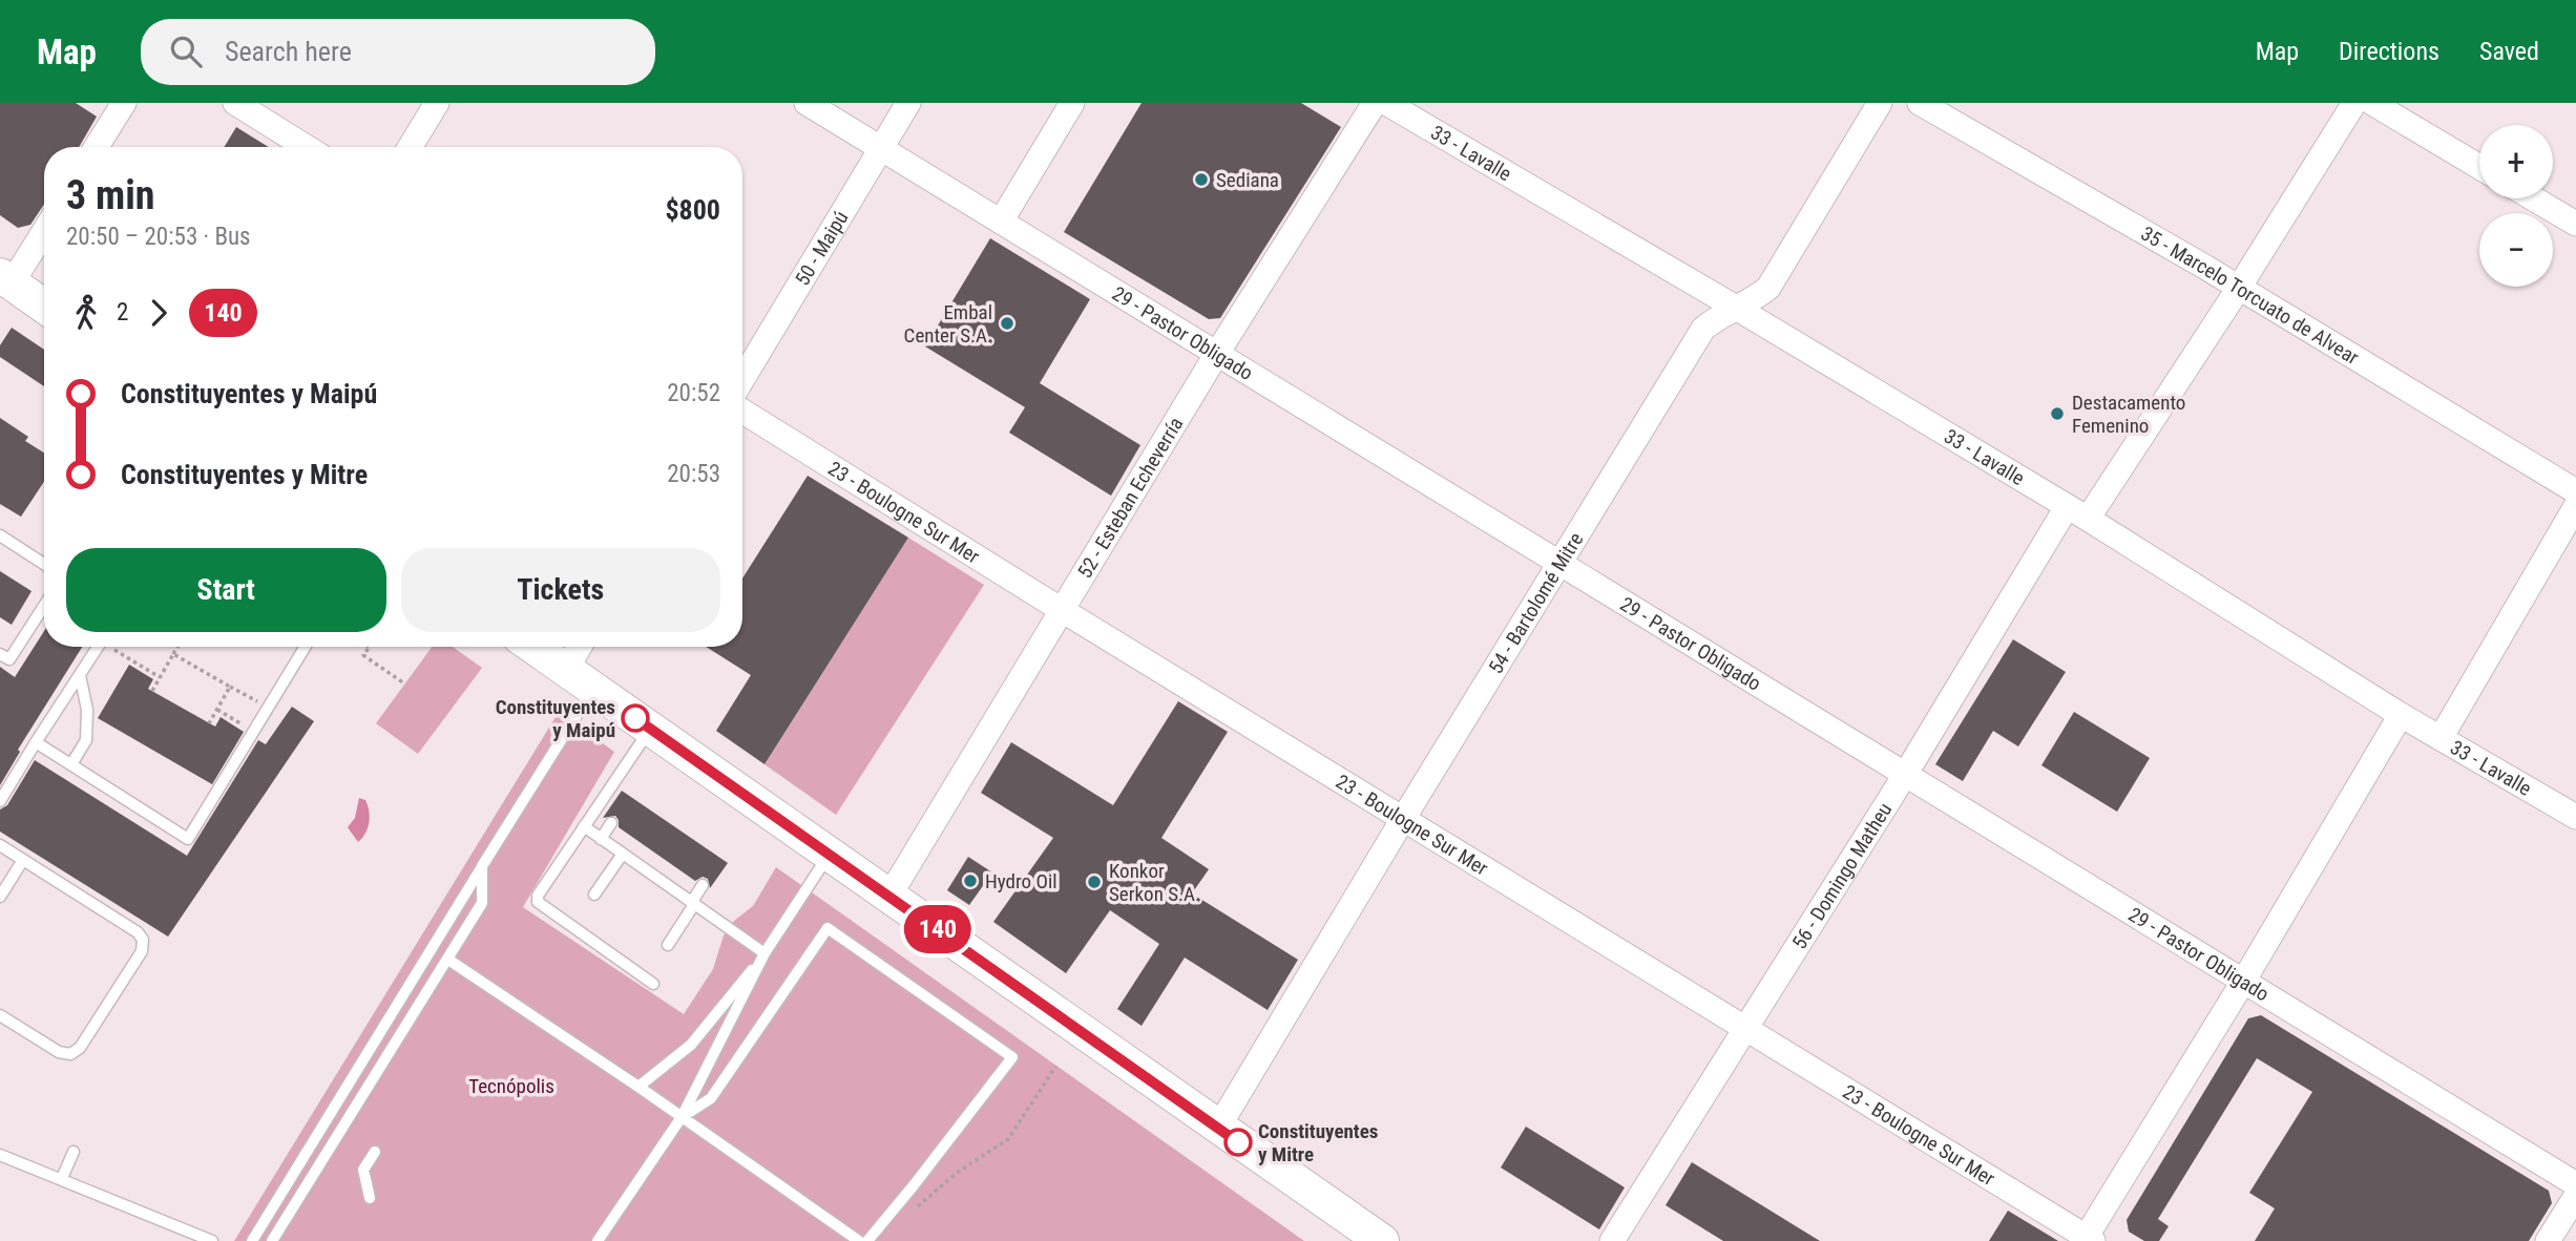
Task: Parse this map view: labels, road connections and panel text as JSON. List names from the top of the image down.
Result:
{
  "streets": {
    "street": [
      "33 - Lavalle",
      "50 - Maipú",
      "35 - Marcelo Torcuato de Alvear",
      "29 - Pastor Obligado",
      "52 - Esteban Echeverría",
      "23 - Boulogne Sur Mer",
      "54 - Bartolomé Mitre",
      "56 - Domingo Matheu"
    ]
  },
  "crossings": [
    ["33 - Lavalle", "54 - Bartolomé Mitre"],
    ["33 - Lavalle", "56 - Domingo Matheu"],
    ["50 - Maipú", "29 - Pastor Obligado"],
    ["35 - Marcelo Torcuato de Alvear", "56 - Domingo Matheu"],
    ["29 - Pastor Obligado", "52 - Esteban Echeverría"],
    ["29 - Pastor Obligado", "54 - Bartolomé Mitre"],
    ["29 - Pastor Obligado", "56 - Domingo Matheu"],
    ["52 - Esteban Echeverría", "23 - Boulogne Sur Mer"],
    ["23 - Boulogne Sur Mer", "54 - Bartolomé Mitre"],
    ["23 - Boulogne Sur Mer", "56 - Domingo Matheu"]
  ],
  "parks": ["Tecnópolis"],
  "places": [
    "Sediana",
    "Embal Center S.A.",
    "Destacamento Femenino",
    "Constituyentes y Maipú",
    "Hydro Oil",
    "Konkor Serkon S.A.",
    "Constituyentes y Mitre"
  ],
  "lines": ["bus line 140"],
  "page": {
    "header": "Map",
    "search": "Search here",
    "nav": ["Map", "Directions", "Saved"],
    "on_map": "140",
    "map_buttons": ["+", "−"],
    "heading": ["3 min", "20:50 – 20:53 · Bus", "$800"],
    "legs": ["2", "140"],
    "list": [
      {
        "name": "Constituyentes y Maipú",
        "value": "20:52"
      },
      {
        "name": "Constituyentes y Mitre",
        "value": "20:53"
      }
    ],
    "buttons": ["Start", "Tickets"]
  }
}
